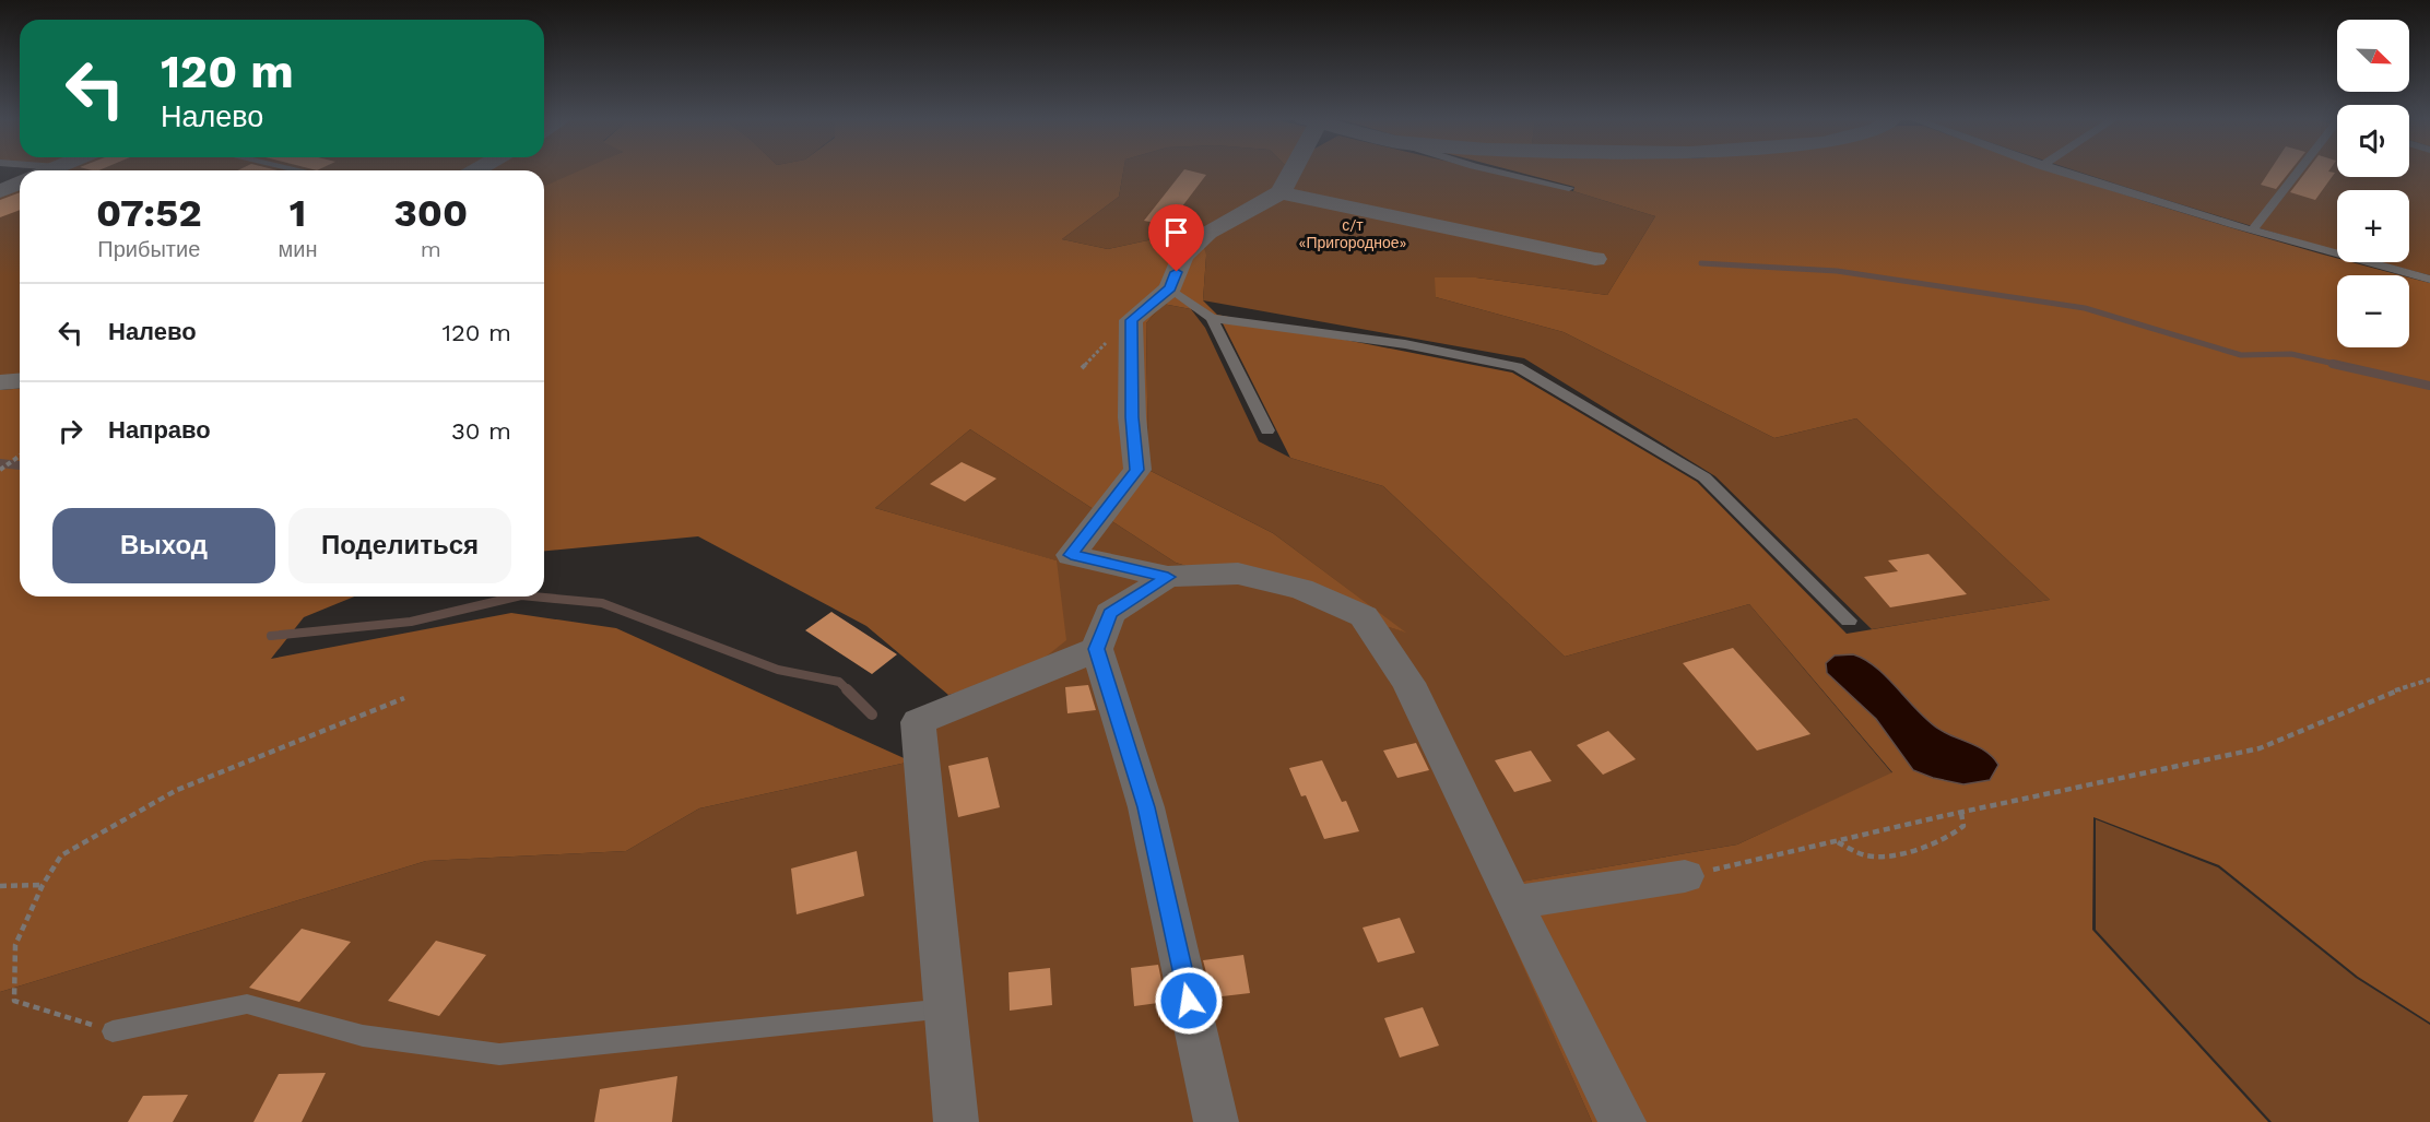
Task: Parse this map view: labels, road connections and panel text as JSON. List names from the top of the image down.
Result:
{
  "parks": ["с/т «Пригородное»"],
  "north": "bottom right",
  "page": {
    "map_buttons": ["+", "−"],
    "turn": ["120 m", "Налево"],
    "eta": [
      "07:52",
      "Прибытие",
      "1",
      "мин",
      "300",
      "m"
    ],
    "list": [
      {
        "name": "Налево",
        "value": "120 m"
      },
      {
        "name": "Направо",
        "value": "30 m"
      }
    ],
    "buttons": ["Выход", "Поделиться"]
  }
}
